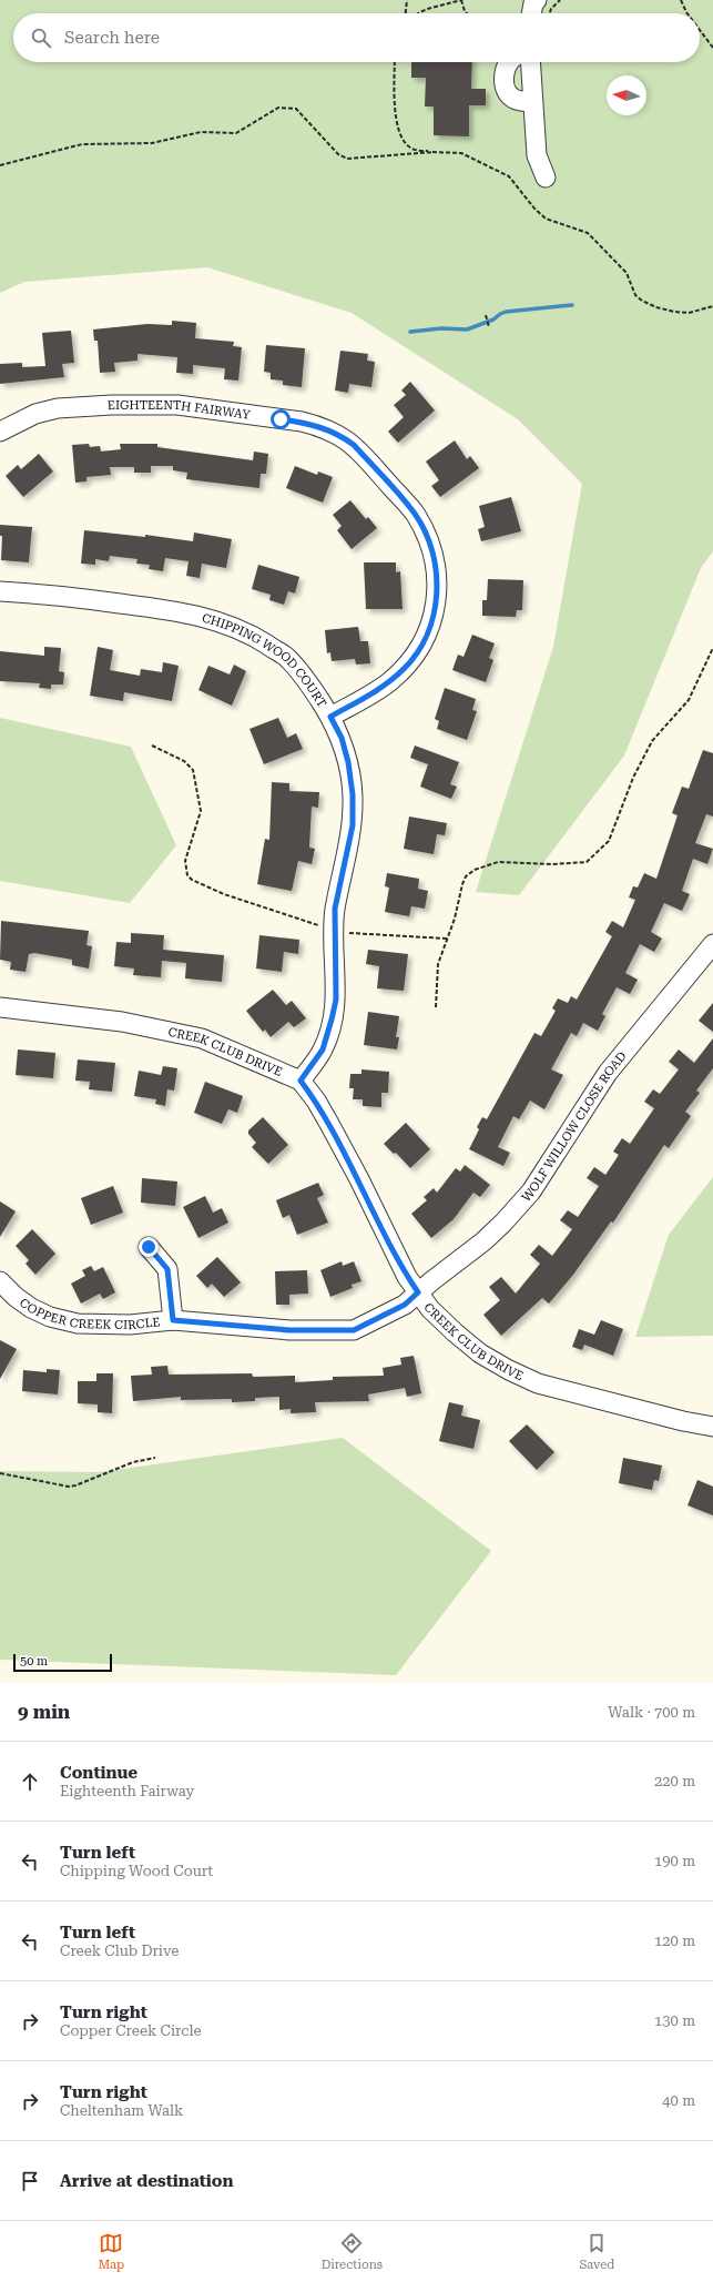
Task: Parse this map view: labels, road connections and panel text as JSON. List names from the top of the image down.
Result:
{
  "streets": {
    "street": [
      "EIGHTEENTH FAIRWAY",
      "CHIPPING WOOD COURT",
      "CREEK CLUB DRIVE",
      "WOLF WILLOW CLOSE ROAD",
      "COPPER CREEK CIRCLE"
    ]
  },
  "crossings": [
    ["EIGHTEENTH FAIRWAY", "CHIPPING WOOD COURT"],
    ["CHIPPING WOOD COURT", "CREEK CLUB DRIVE"],
    ["CREEK CLUB DRIVE", "WOLF WILLOW CLOSE ROAD"],
    ["CREEK CLUB DRIVE", "COPPER CREEK CIRCLE"],
    ["WOLF WILLOW CLOSE ROAD", "COPPER CREEK CIRCLE"]
  ],
  "scale_bar": "50 m",
  "north": "left",
  "page": {
    "search": "Search here",
    "scale": "50 m",
    "heading": ["9 min", "Walk · 700 m"],
    "list": [
      ["Continue", "Eighteenth Fairway", "220 m"],
      ["Turn left", "Chipping Wood Court", "190 m"],
      ["Turn left", "Creek Club Drive", "120 m"],
      ["Turn right", "Copper Creek Circle", "130 m"],
      ["Turn right", "Cheltenham Walk", "40 m"],
      "Arrive at destination"
    ],
    "nav": ["Map", "Directions", "Saved"]
  }
}
